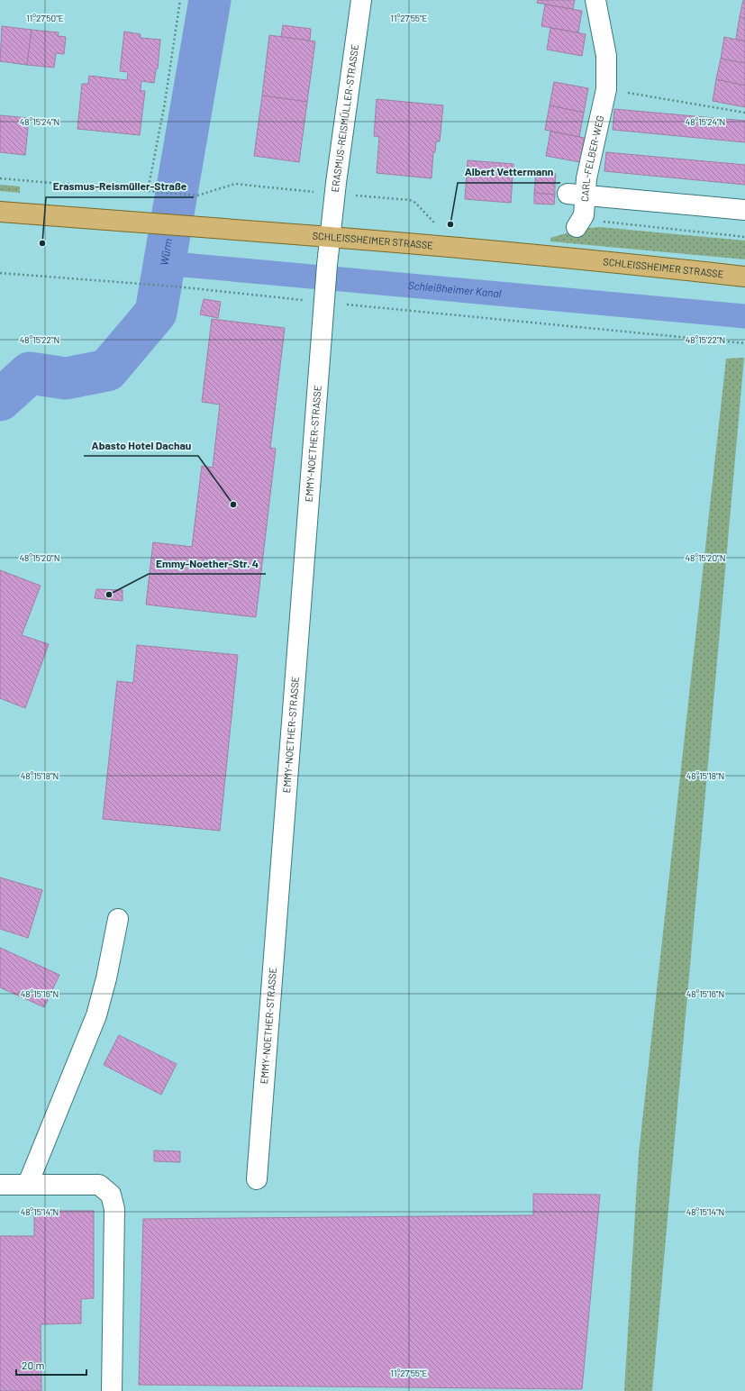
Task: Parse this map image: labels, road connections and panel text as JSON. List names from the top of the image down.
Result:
{
  "streets": {
    "main road": ["SCHLEISSHEIMER STRASSE"],
    "street": ["ERASMUS-REISMÜLLER-STRASSE", "CARL-FELBER-WEG", "EMMY-NOETHER-STRASSE"]
  },
  "crossings": [
    ["ERASMUS-REISMÜLLER-STRASSE", "SCHLEISSHEIMER STRASSE"],
    ["ERASMUS-REISMÜLLER-STRASSE", "EMMY-NOETHER-STRASSE"],
    ["SCHLEISSHEIMER STRASSE", "EMMY-NOETHER-STRASSE"]
  ],
  "water": ["Würm", "Schleißheimer Kanal"],
  "places": [
    "Albert Vettermann",
    "Erasmus-Reismüller-Straße",
    "Abasto Hotel Dachau",
    "Emmy-Noether-Str. 4"
  ],
  "scale_bar": "20 m",
  "coordinates": [
    "11°27'50\"E",
    "11°27'55\"E",
    "48°15'24\"N",
    "48°15'22\"N",
    "48°15'20\"N",
    "48°15'18\"N",
    "48°15'16\"N",
    "48°15'14\"N"
  ]
}
